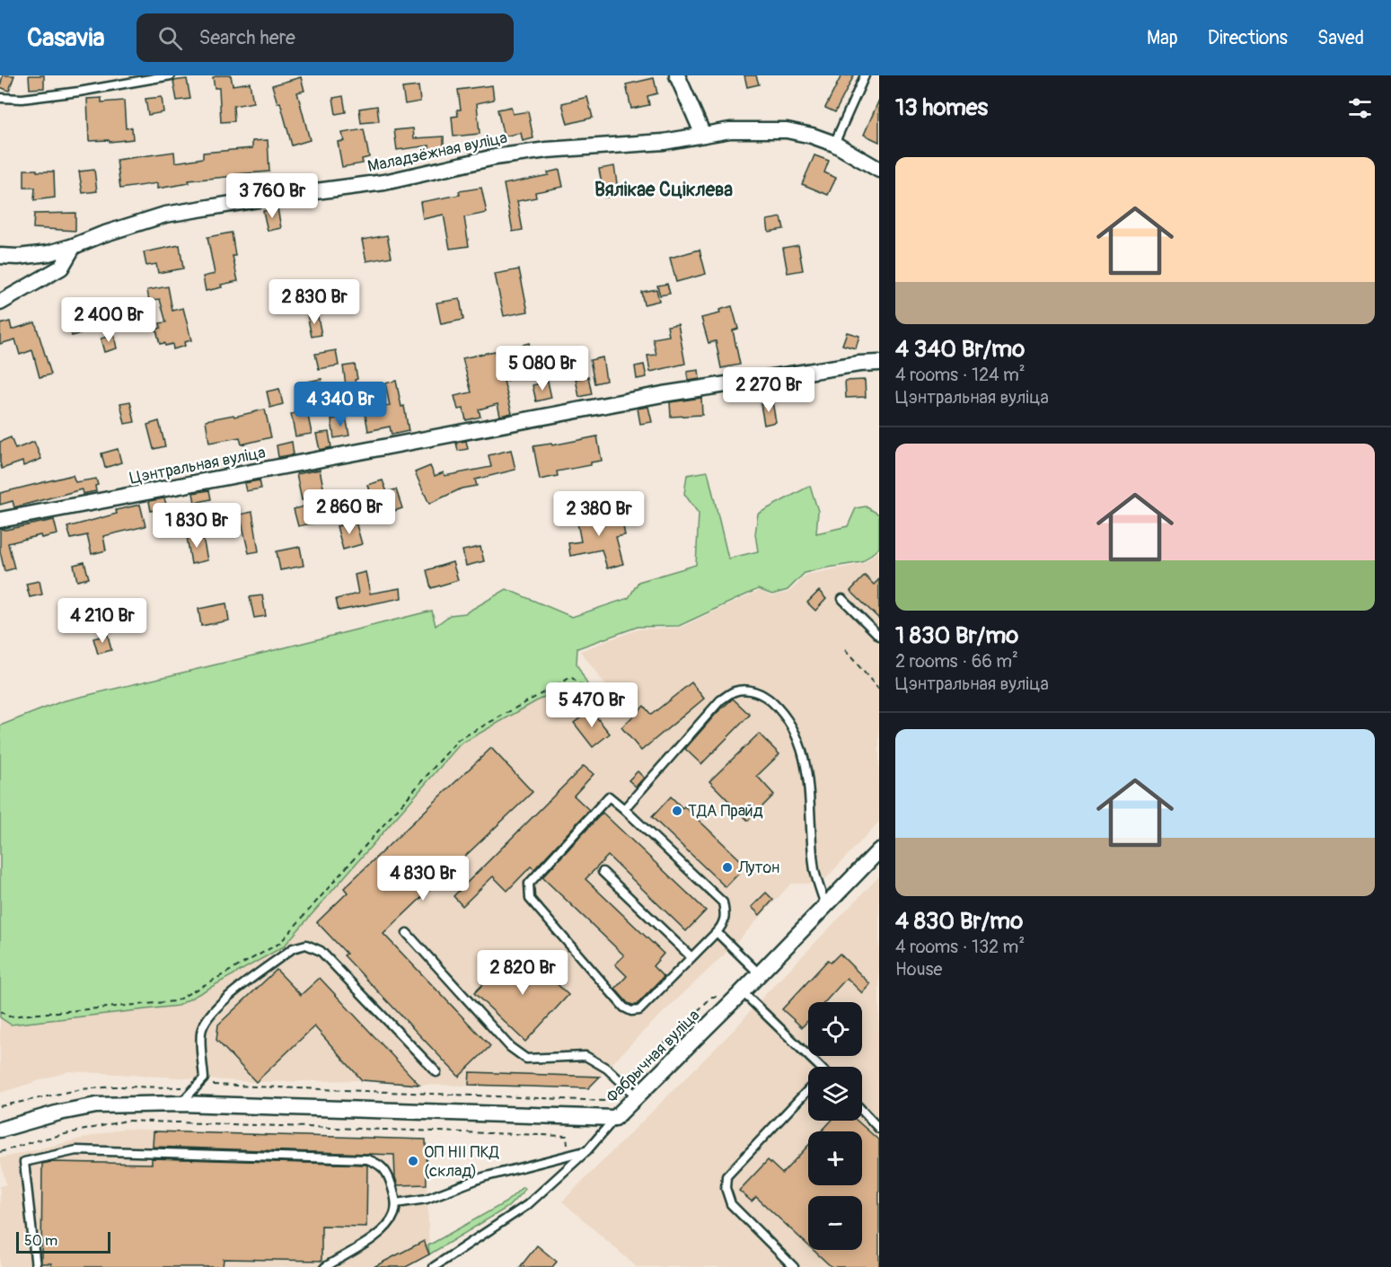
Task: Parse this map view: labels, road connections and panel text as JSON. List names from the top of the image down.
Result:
{
  "streets": {
    "street": ["Маладзёжная вуліца", "Цэнтральная вуліца", "Фабрычная вуліца"]
  },
  "districts": ["Вялікае Сціклева"],
  "places": ["ТДА Прайд", "Лутон", "ОП НII ПКД (склад)"],
  "scale_bar": "50 m",
  "page": {
    "header": "Casavia",
    "search": "Search here",
    "nav": ["Map", "Directions", "Saved"],
    "heading": "13 homes",
    "list": [
      {
        "name": "4 340 Br/mo",
        "note": "4 rooms · 124 m² · Цэнтральная вуліца"
      },
      {
        "name": "1 830 Br/mo",
        "note": "2 rooms · 66 m² · Цэнтральная вуліца"
      },
      {
        "name": "4 830 Br/mo",
        "note": "4 rooms · 132 m² · House"
      }
    ],
    "price": [
      "3 760 Br",
      "2 830 Br",
      "2 400 Br",
      "5 080 Br",
      "2 270 Br",
      "4 340 Br",
      "2 860 Br",
      "2 380 Br",
      "1 830 Br",
      "4 210 Br",
      "5 470 Br",
      "4 830 Br",
      "2 820 Br"
    ],
    "map_buttons": ["+", "−"],
    "scale": "50 m"
  }
}
